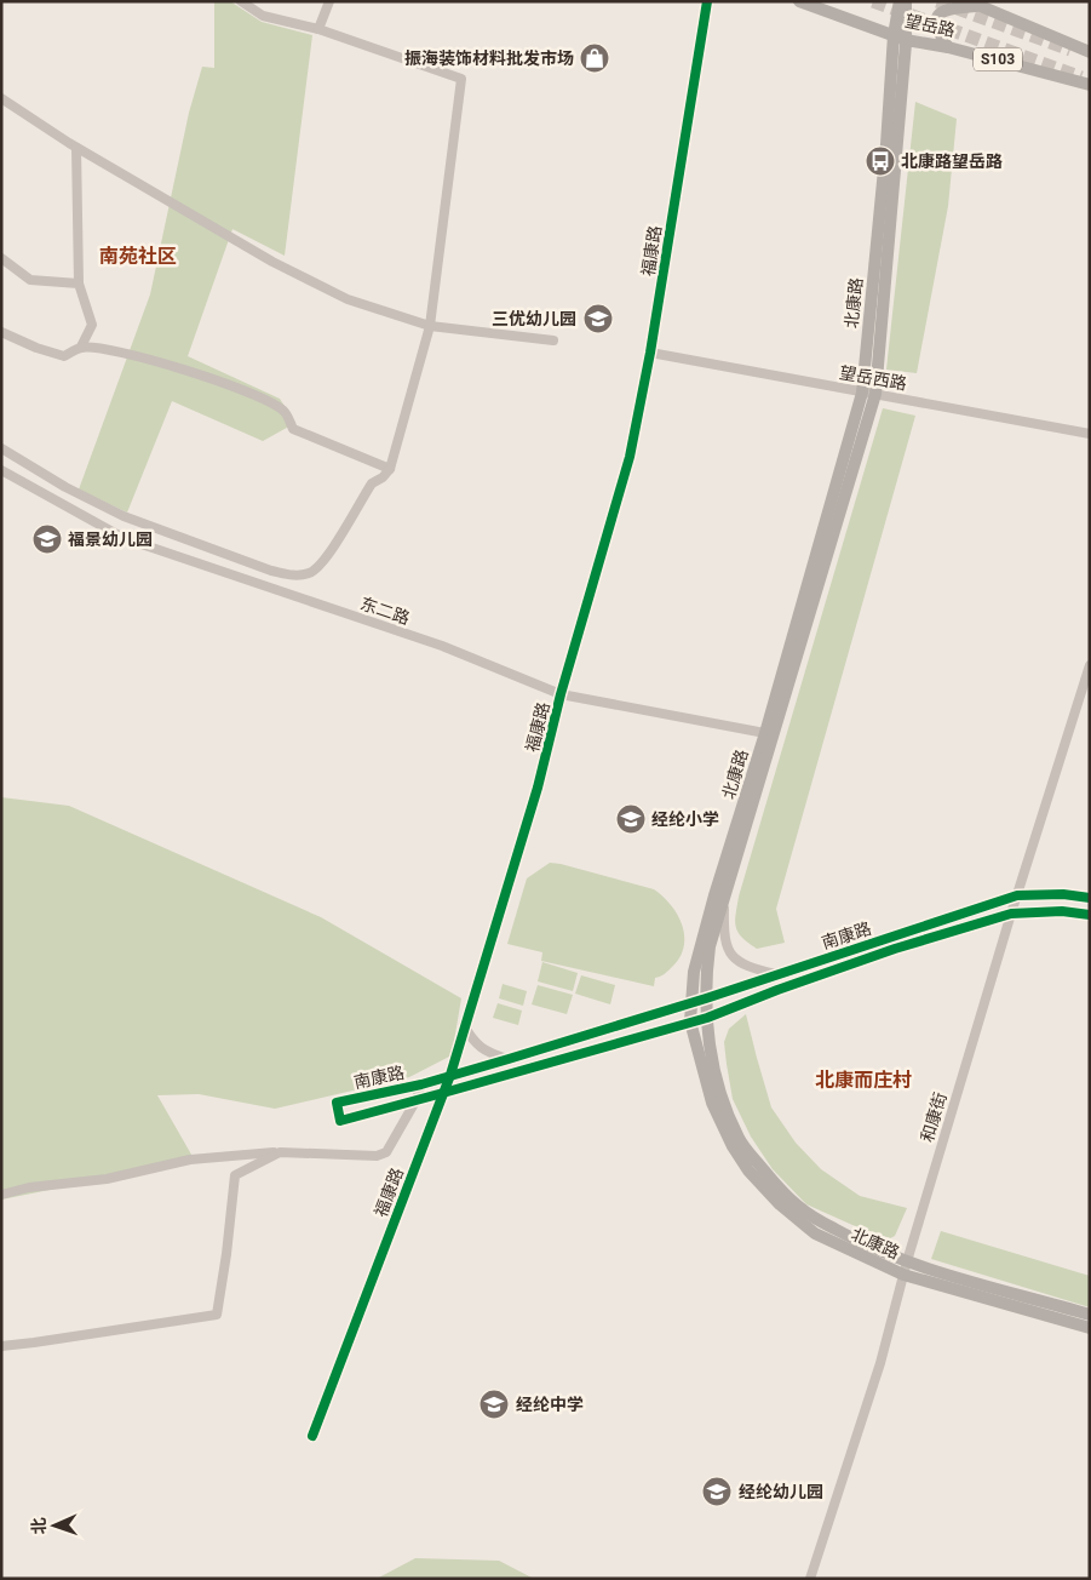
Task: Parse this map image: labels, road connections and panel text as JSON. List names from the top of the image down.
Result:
{
  "streets": {
    "main road": ["望岳路", "S103", "北康路"],
    "street": [
      "福康路",
      "望岳西路",
      "东二路",
      "南康路",
      "和康街"
    ]
  },
  "crossings": [
    ["望岳路", "北康路"],
    ["福康路", "望岳西路"],
    ["福康路", "东二路"],
    ["福康路", "南康路"],
    ["北康路", "望岳西路"],
    ["北康路", "东二路"],
    ["北康路", "南康路"],
    ["北康路", "和康街"],
    ["南康路", "和康街"]
  ],
  "districts": ["南苑社区", "北康而庄村"],
  "places": {
    "shop": ["振海装饰材料批发市场"],
    "bus stop": ["北康路望岳路"],
    "school or university": [
      "三优幼儿园",
      "福景幼儿园",
      "经纶小学",
      "经纶中学",
      "经纶幼儿园"
    ]
  },
  "north": "left"
}
